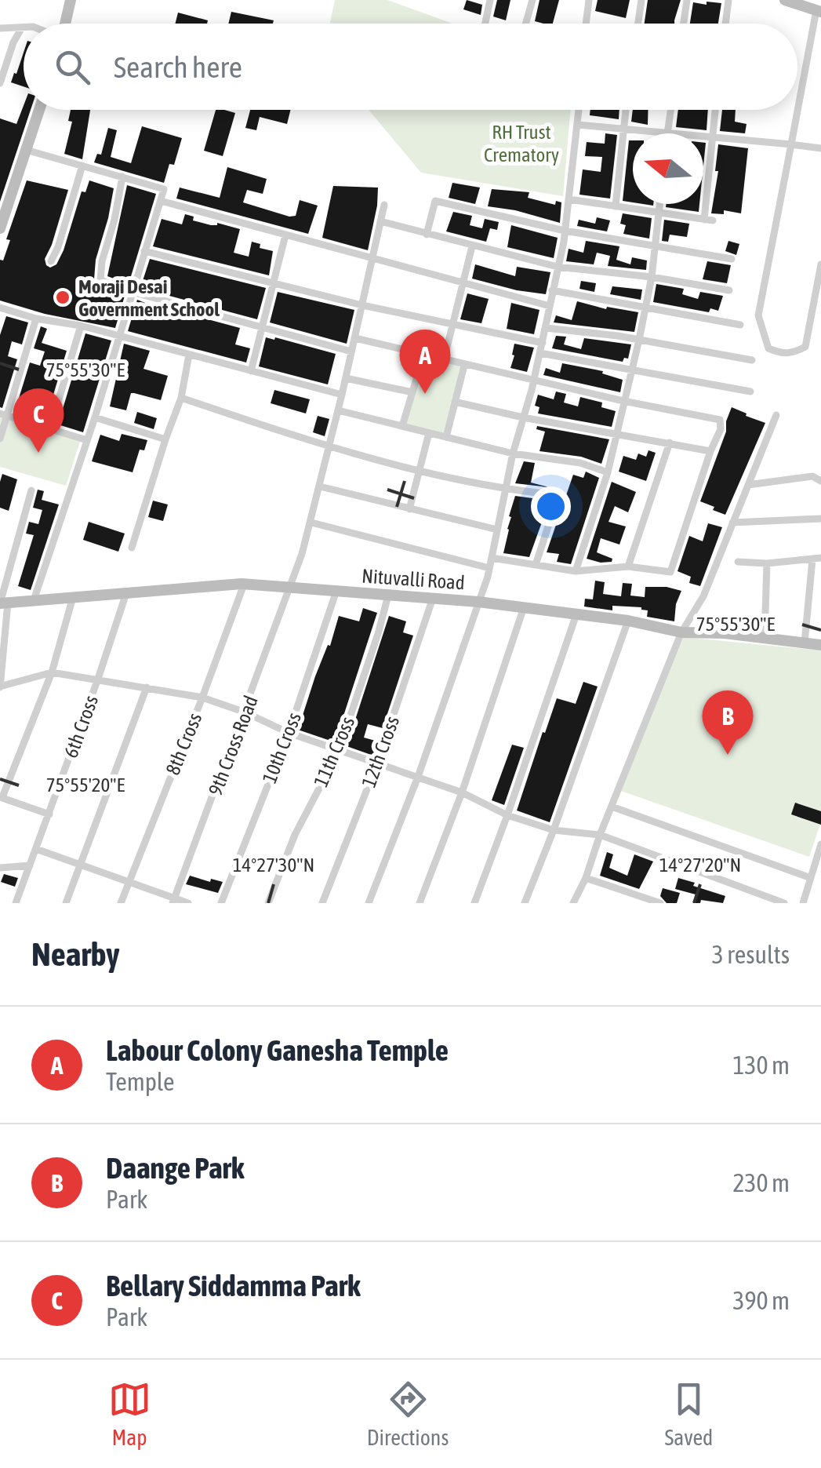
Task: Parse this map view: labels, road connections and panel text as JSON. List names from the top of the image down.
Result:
{
  "streets": {
    "street": [
      "Nituvalli Road",
      "6th Cross",
      "8th Cross",
      "9th Cross Road",
      "10th Cross",
      "11th Cross",
      "12th Cross"
    ]
  },
  "crossings": [
    ["Nituvalli Road", "6th Cross"],
    ["Nituvalli Road", "8th Cross"],
    ["Nituvalli Road", "9th Cross Road"],
    ["Nituvalli Road", "10th Cross"],
    ["Nituvalli Road", "11th Cross"],
    ["Nituvalli Road", "12th Cross"]
  ],
  "parks": ["RH Trust Crematory"],
  "places": ["Moraji Desai Government School"],
  "north": "left",
  "page": {
    "search": "Search here",
    "pins": ["A", "C", "B"],
    "heading": ["Nearby", "3 results"],
    "list": [
      {
        "mark": "A",
        "name": "Labour Colony Ganesha Temple",
        "note": "Temple",
        "value": "130 m"
      },
      {
        "mark": "B",
        "name": "Daange Park",
        "note": "Park",
        "value": "230 m"
      },
      {
        "mark": "C",
        "name": "Bellary Siddamma Park",
        "note": "Park",
        "value": "390 m"
      }
    ],
    "nav": ["Map", "Directions", "Saved"]
  },
  "coordinates": [
    "75°55'30\"E",
    "75°55'20\"E",
    "14°27'30\"N",
    "14°27'20\"N"
  ]
}
